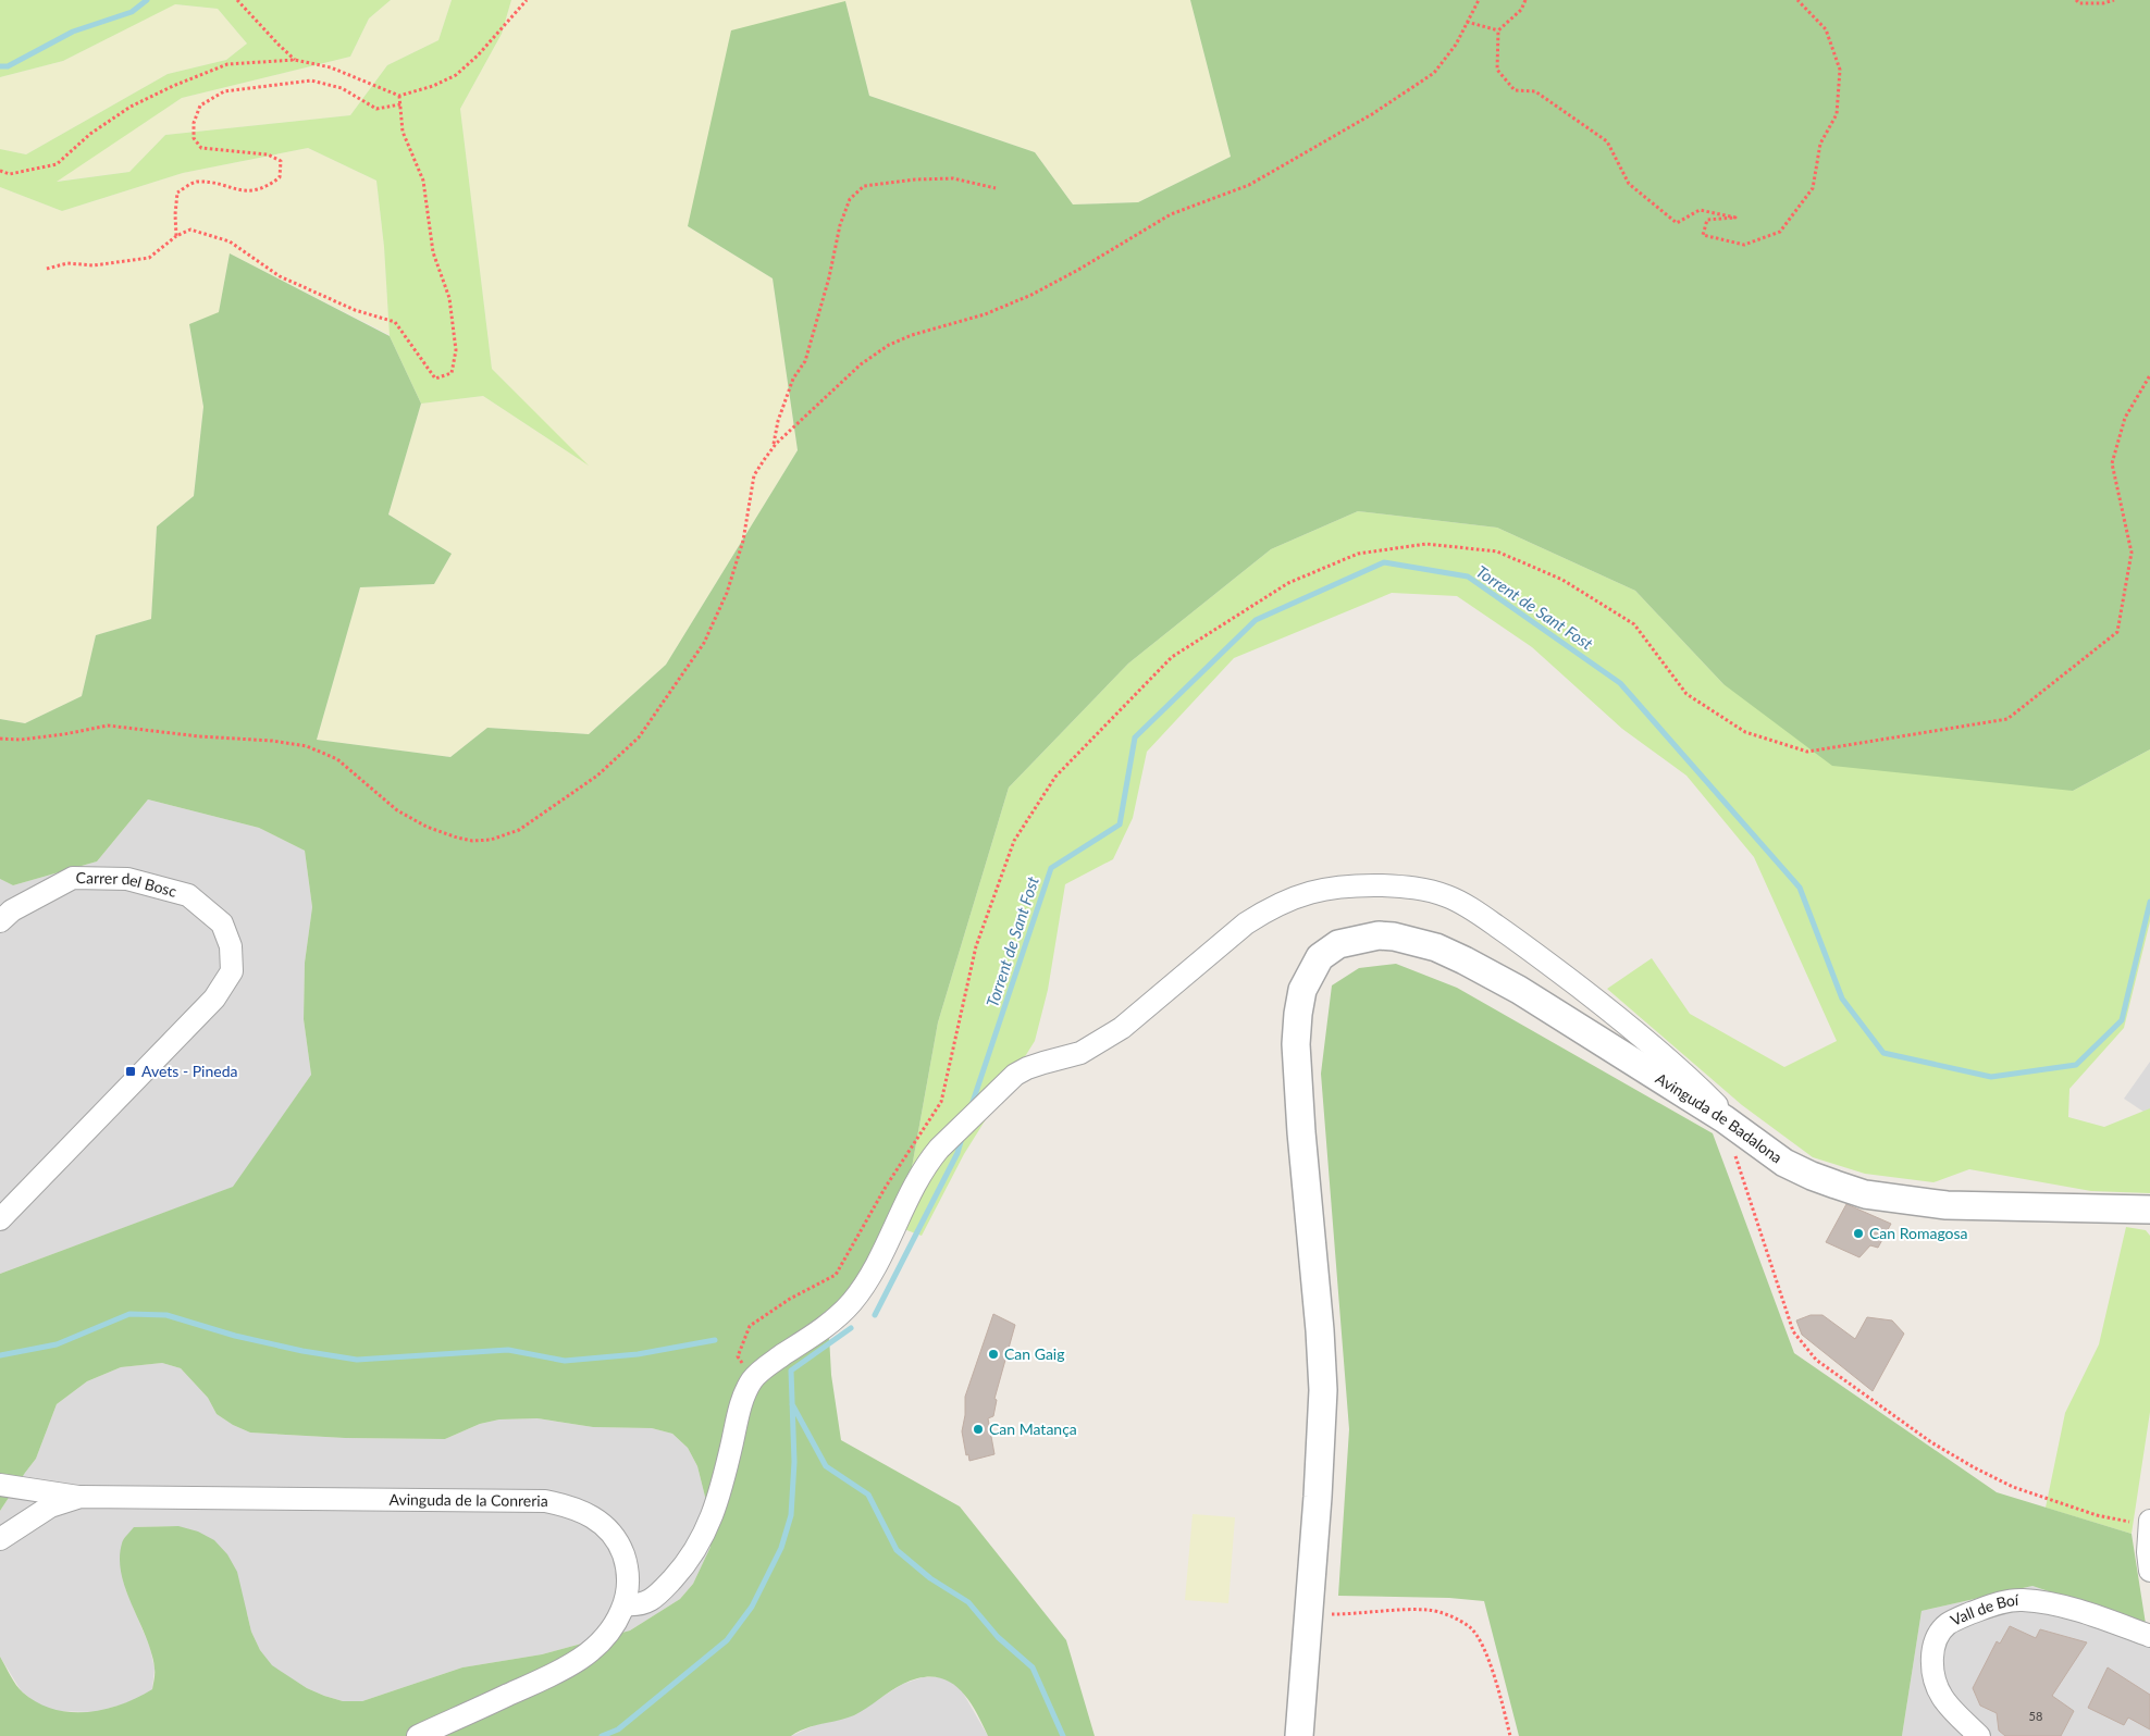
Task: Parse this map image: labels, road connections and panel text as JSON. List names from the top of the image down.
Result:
{
  "streets": {
    "street": [
      "Carrer del Bosc",
      "Avinguda de Badalona",
      "Avinguda de la Conreria",
      "Vall de Boí"
    ]
  },
  "water": ["Torrent de Sant Fost"],
  "places": {
    "transit": ["Avets - Pineda"],
    "other": ["Can Romagosa", "Can Gaig", "Can Matança"]
  },
  "house_numbers": ["58"]
}
